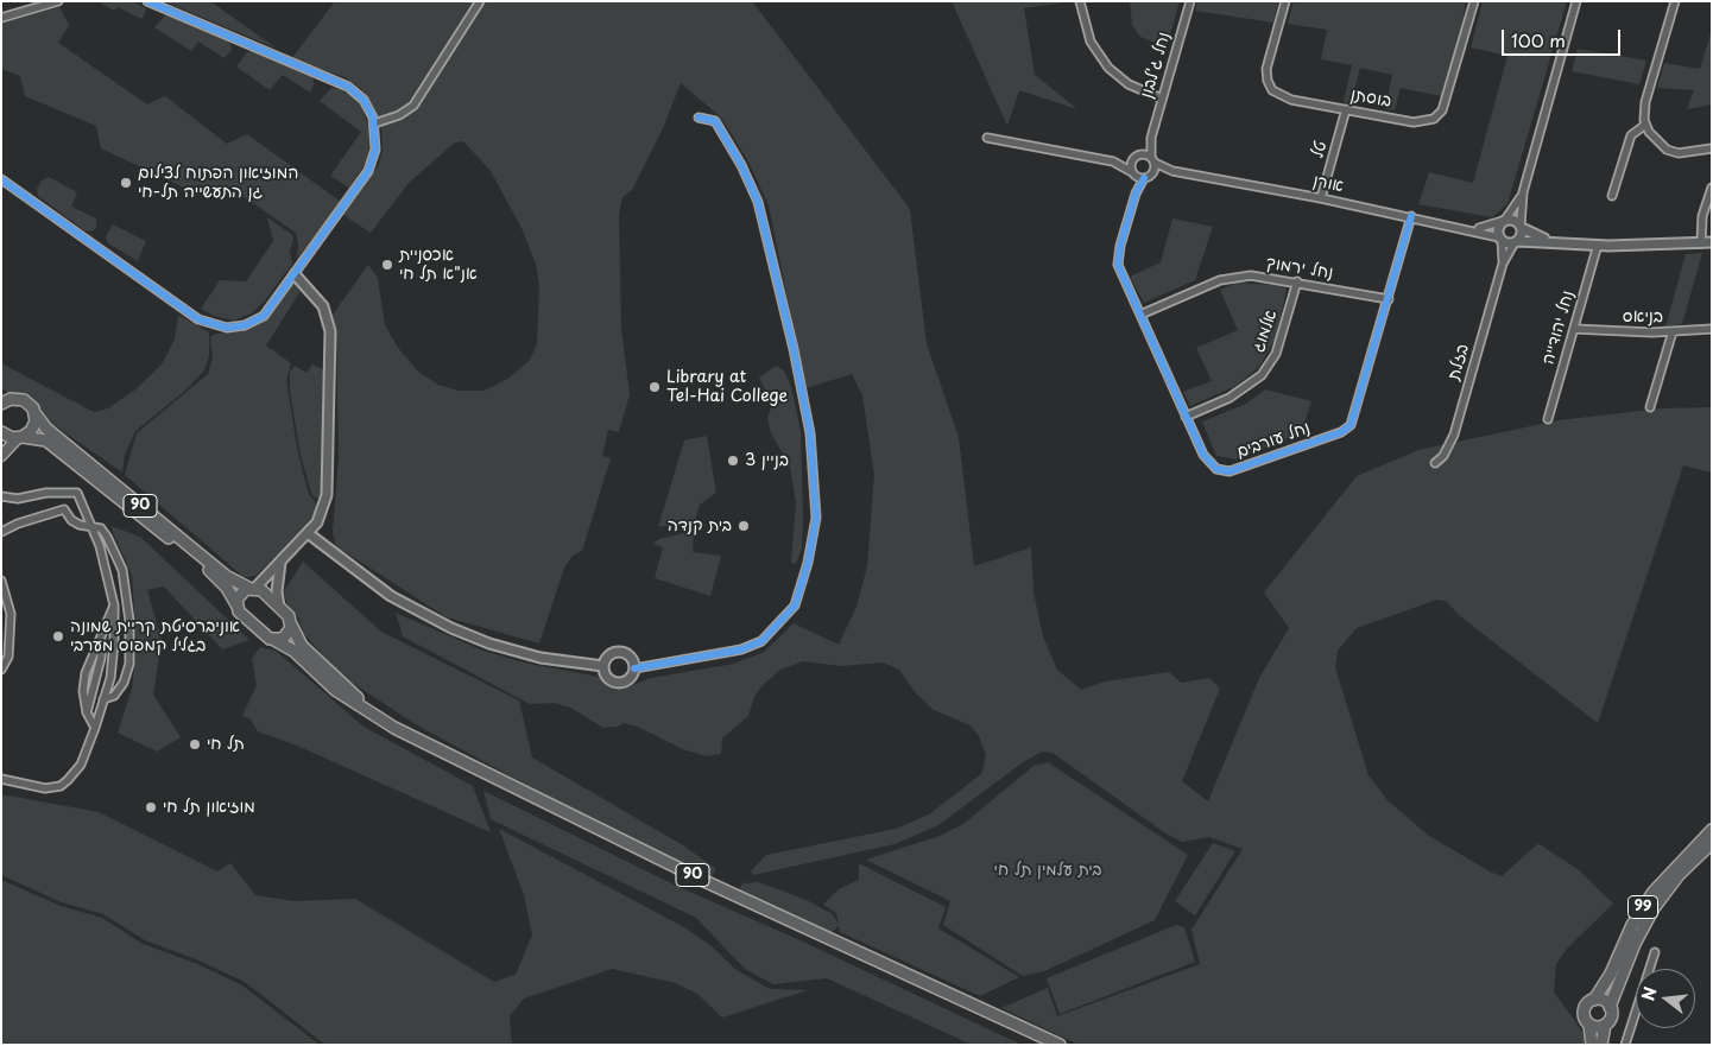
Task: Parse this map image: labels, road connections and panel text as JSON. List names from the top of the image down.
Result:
{
  "streets": {
    "highway": ["90", "99"],
    "street": [
      "נחל ג'לבון",
      "בוסתן",
      "טל",
      "אורן",
      "נחל ירמוך",
      "בניאס",
      "נחל יהודייה",
      "אלמוג",
      "בזלת",
      "נחל עורבים"
    ]
  },
  "crossings": [
    ["נחל ג'לבון", "אורן"],
    ["נחל ג'לבון", "נחל עורבים"],
    ["בוסתן", "טל"],
    ["טל", "אורן"],
    ["אורן", "בזלת"],
    ["אורן", "נחל עורבים"],
    ["נחל ירמוך", "אלמוג"],
    ["נחל ירמוך", "נחל עורבים"],
    ["בניאס", "נחל יהודייה"],
    ["אלמוג", "נחל עורבים"]
  ],
  "parks": ["בית עלמין תל חי"],
  "places": [
    "המוזיאון הפתוח לצילום גן התעשייה תל-חי",
    "אכסניית אנ\"א תל חי",
    "Library at Tel-Hai College",
    "בניין 3",
    "בית קנדה",
    "אוניברסיטת קריית שמונה בגליל קמפוס מערבי",
    "תל חי",
    "מוזיאון תל חי"
  ],
  "scale_bar": "100 m",
  "north": "left"
}
